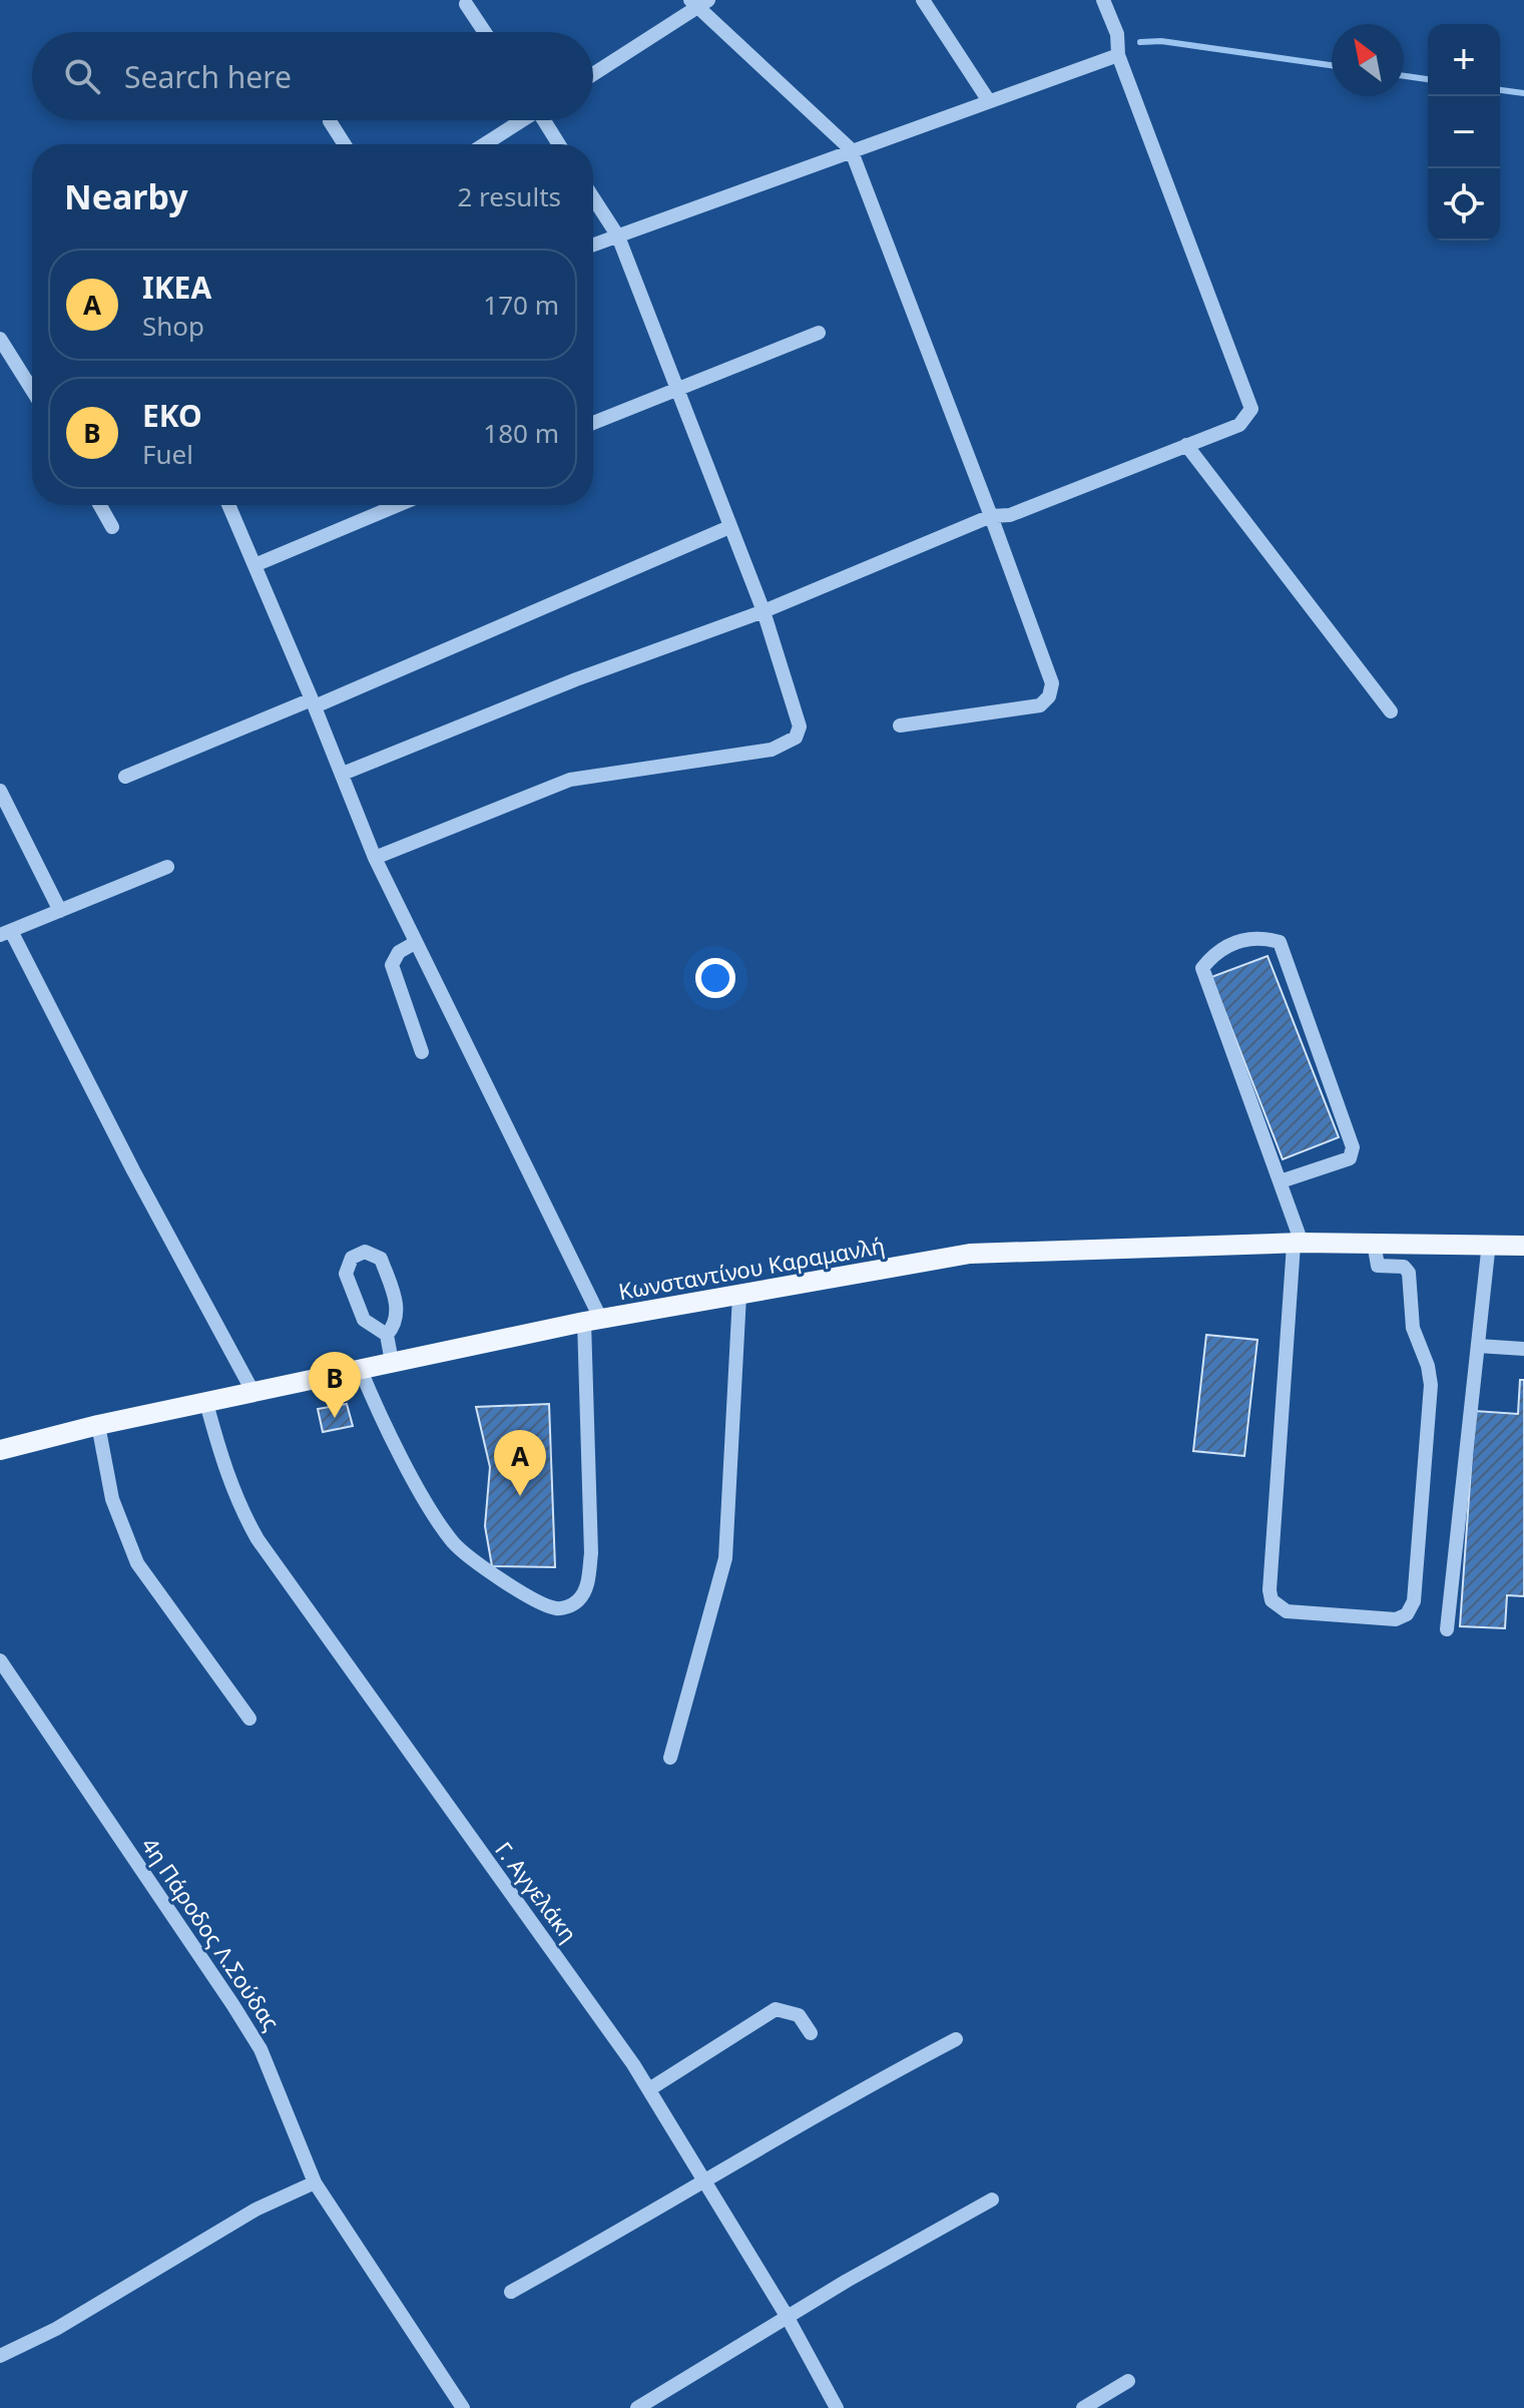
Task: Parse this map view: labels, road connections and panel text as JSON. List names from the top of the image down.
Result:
{
  "streets": {
    "main road": ["Κωνσταντίνου Καραμανλή"],
    "street": ["Γ. Αγγελάκη", "4η Πάροδος Λ.Σούδας"]
  },
  "crossings": [
    ["Κωνσταντίνου Καραμανλή", "Γ. Αγγελάκη"]
  ],
  "north": "top left",
  "page": {
    "map_buttons": ["+", "−"],
    "search": "Search here",
    "heading": ["Nearby", "2 results"],
    "list": [
      {
        "mark": "A",
        "name": "IKEA",
        "note": "Shop",
        "value": "170 m"
      },
      {
        "mark": "B",
        "name": "EKO",
        "note": "Fuel",
        "value": "180 m"
      }
    ],
    "pins": ["B", "A"]
  }
}
